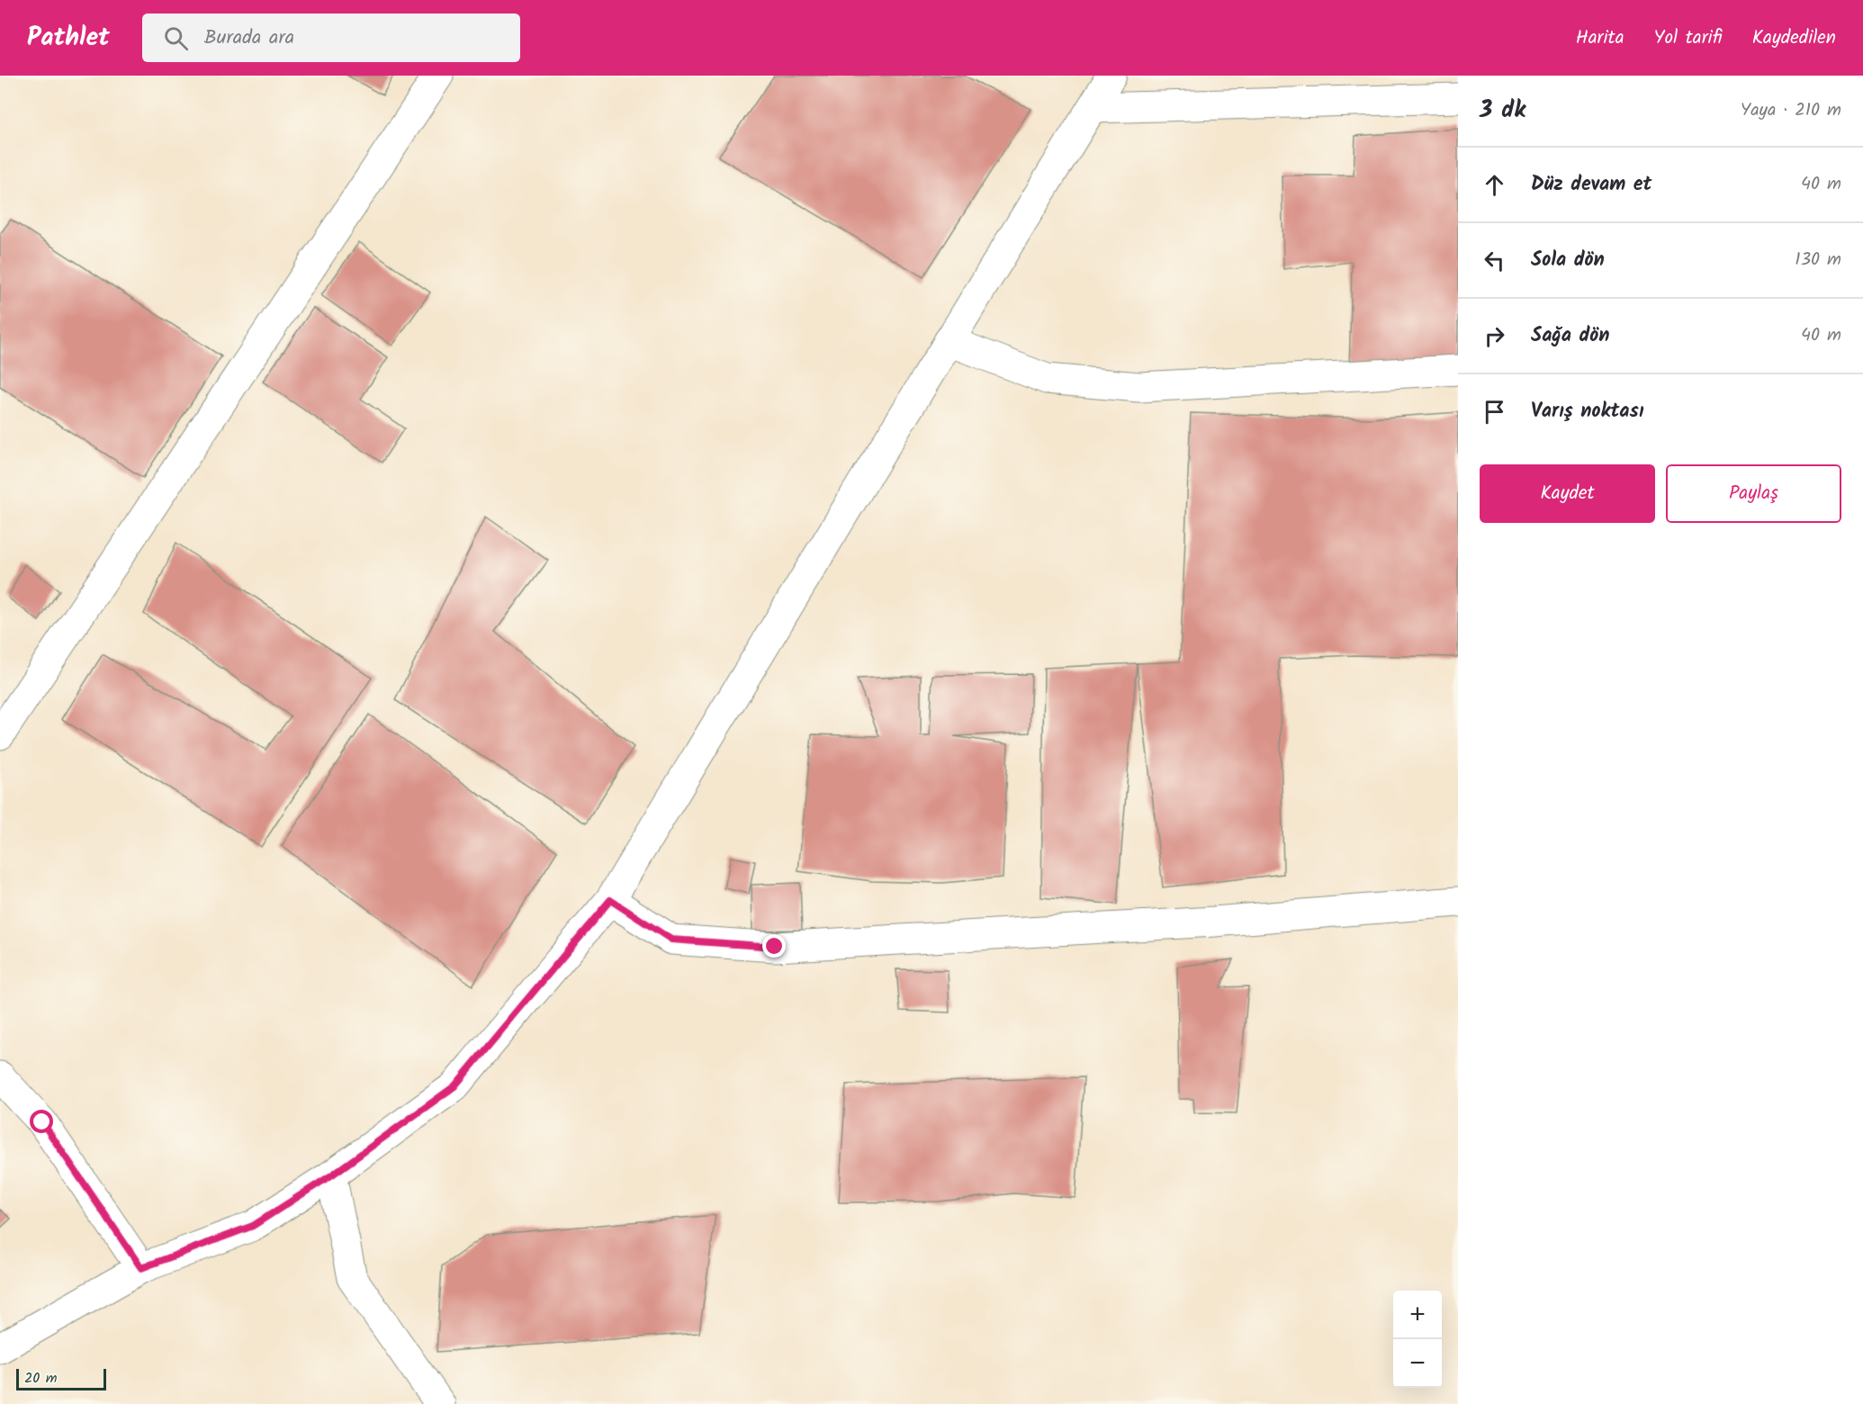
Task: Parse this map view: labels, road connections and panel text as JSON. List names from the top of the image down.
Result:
{
  "scale_bar": "20 m",
  "page": {
    "header": "Pathlet",
    "search": "Burada ara",
    "nav": ["Harita", "Yol tarifi", "Kaydedilen"],
    "heading": ["3 dk", "Yaya · 210 m"],
    "list": [
      ["Düz devam et", "40 m"],
      ["Sola dön", "130 m"],
      ["Sağa dön", "40 m"],
      "Varış noktası"
    ],
    "buttons": ["Kaydet", "Paylaş"],
    "map_buttons": ["+", "−"],
    "scale": "20 m"
  }
}
